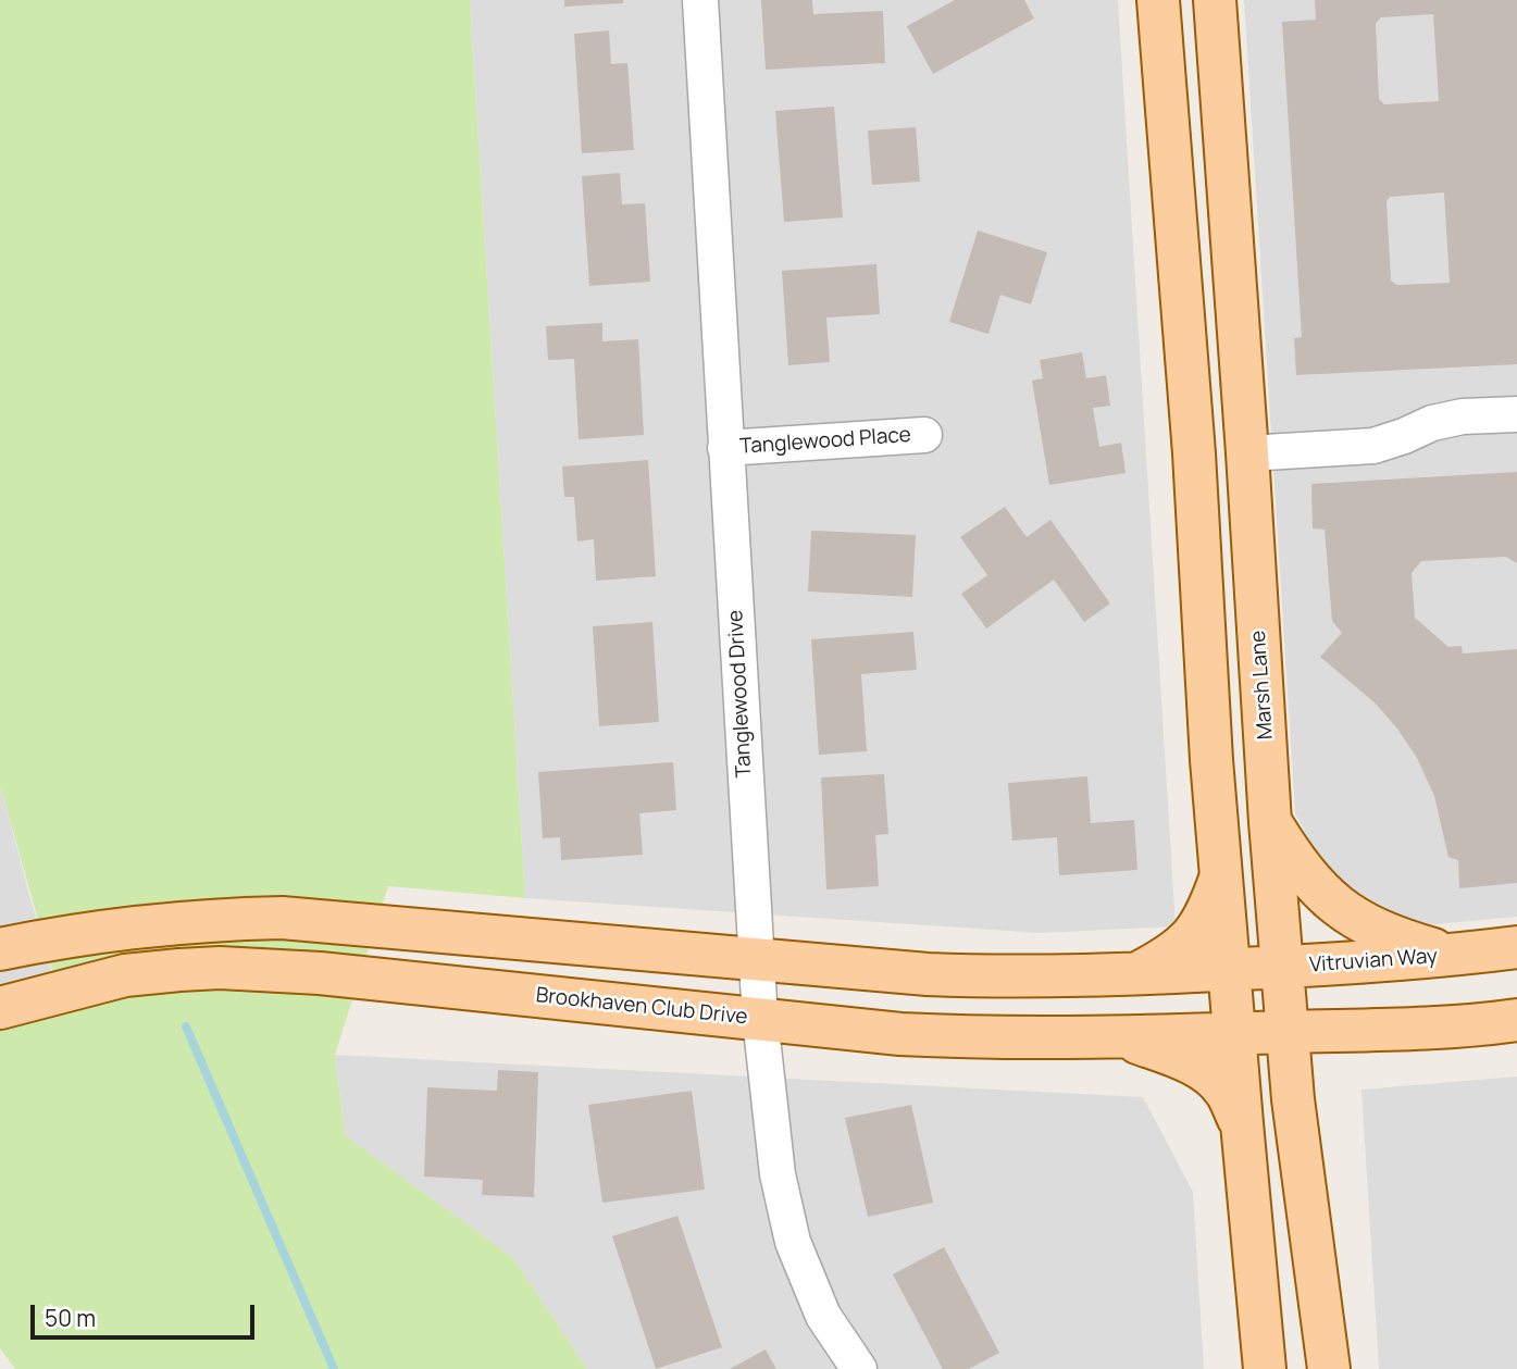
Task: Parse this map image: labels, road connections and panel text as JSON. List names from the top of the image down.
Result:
{
  "streets": {
    "main road": ["Marsh Lane", "Vitruvian Way", "Brookhaven Club Drive"],
    "street": ["Tanglewood Place", "Tanglewood Drive"]
  },
  "crossings": [
    ["Tanglewood Place", "Tanglewood Drive"],
    ["Marsh Lane", "Vitruvian Way"],
    ["Marsh Lane", "Brookhaven Club Drive"],
    ["Tanglewood Drive", "Brookhaven Club Drive"]
  ],
  "scale_bar": "50 m"
}
